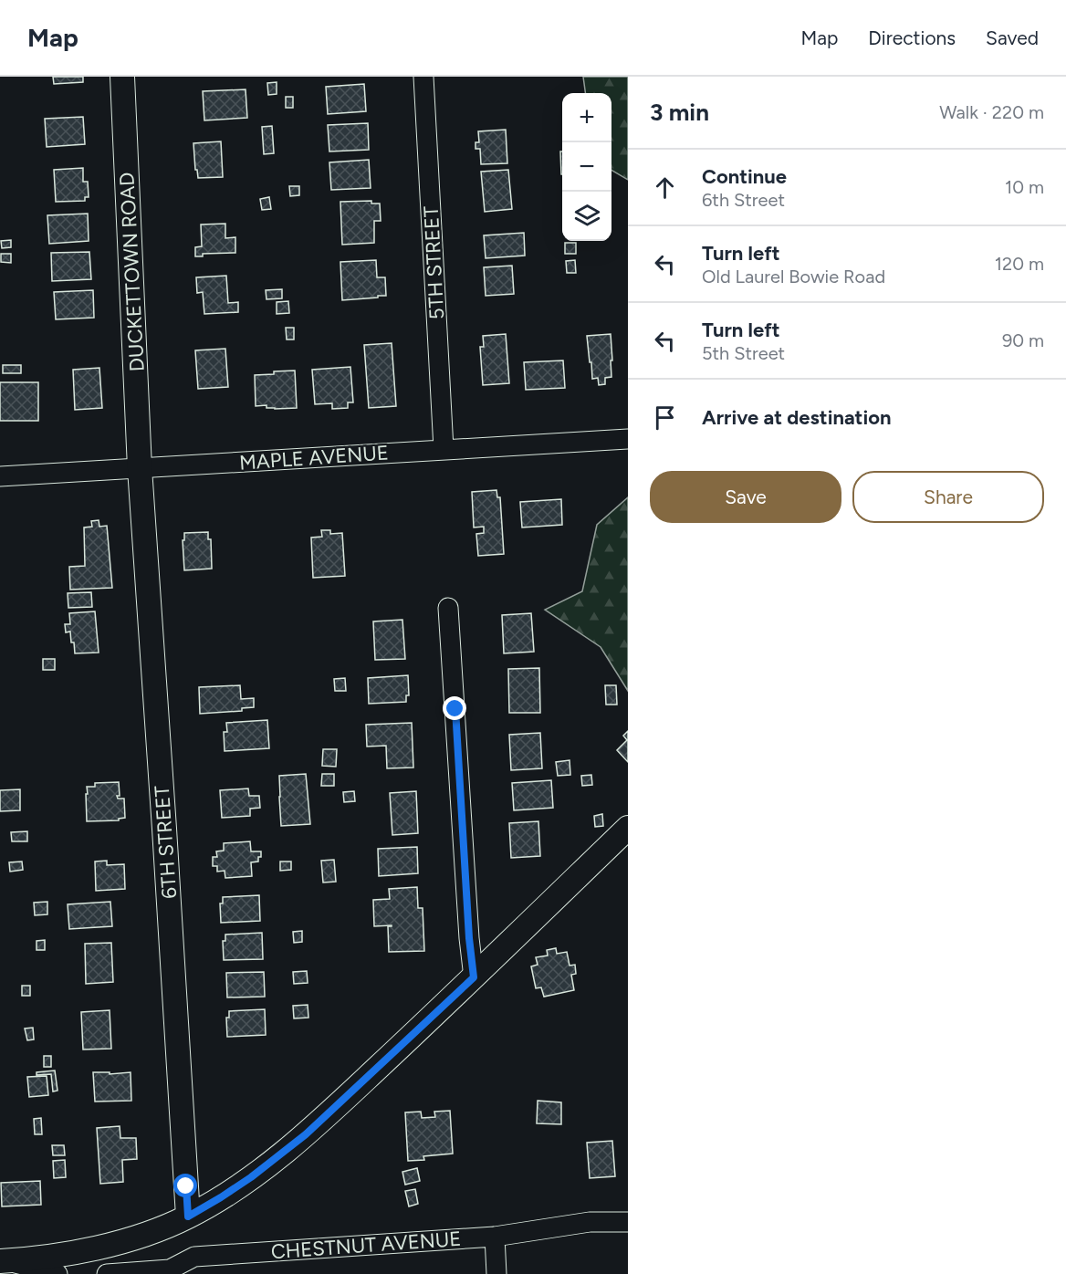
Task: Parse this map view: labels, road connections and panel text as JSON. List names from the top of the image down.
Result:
{
  "streets": {
    "street": [
      "5TH STREET",
      "DUCKETTOWN ROAD",
      "MAPLE AVENUE",
      "6TH STREET",
      "CHESTNUT AVENUE"
    ]
  },
  "crossings": [
    ["5TH STREET", "MAPLE AVENUE"],
    ["DUCKETTOWN ROAD", "MAPLE AVENUE"],
    ["DUCKETTOWN ROAD", "6TH STREET"],
    ["MAPLE AVENUE", "6TH STREET"]
  ],
  "page": {
    "header": "Map",
    "nav": ["Map", "Directions", "Saved"],
    "heading": ["3 min", "Walk · 220 m"],
    "map_buttons": ["+", "−"],
    "list": [
      ["Continue", "6th Street", "10 m"],
      ["Turn left", "Old Laurel Bowie Road", "120 m"],
      ["Turn left", "5th Street", "90 m"],
      "Arrive at destination"
    ],
    "buttons": ["Save", "Share"]
  }
}
